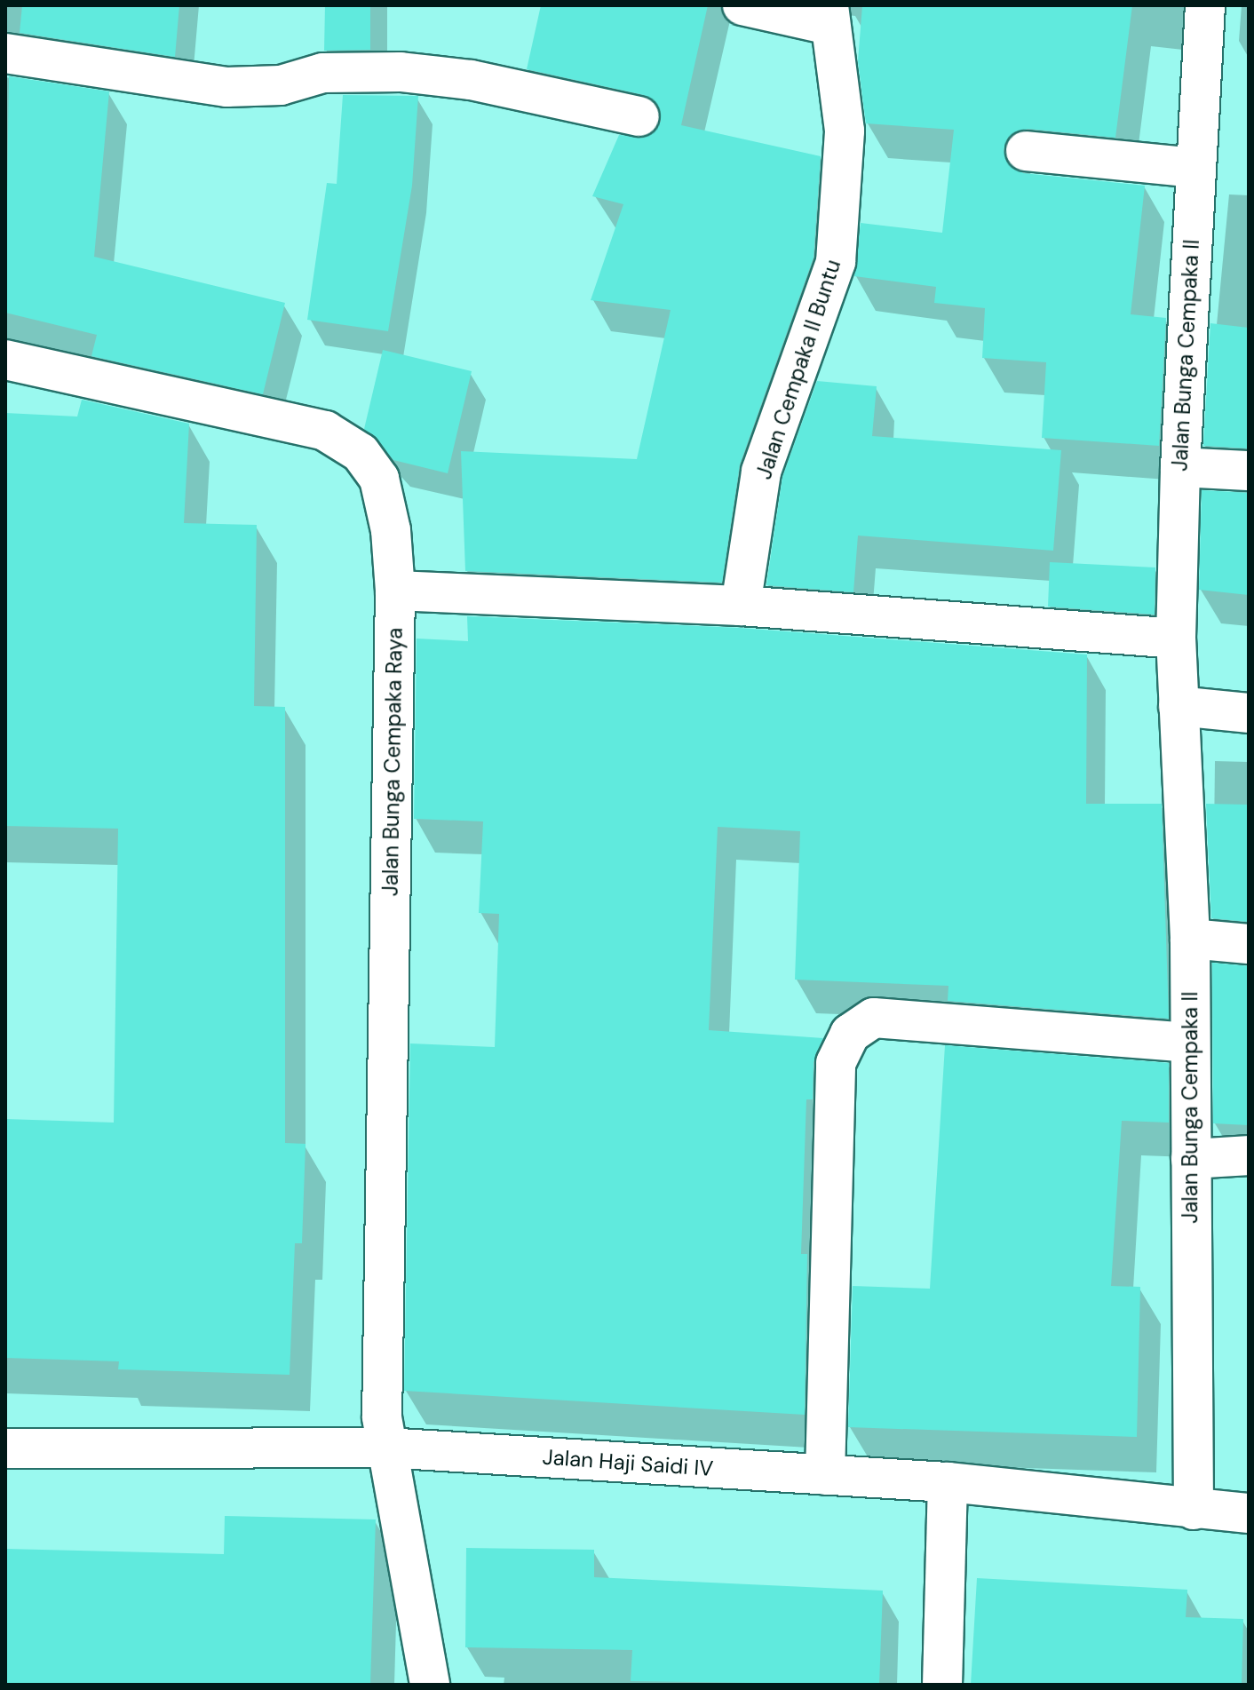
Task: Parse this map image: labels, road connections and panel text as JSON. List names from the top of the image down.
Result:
{
  "streets": {
    "street": [
      "Jalan Bunga Cempaka II",
      "Jalan Cempaka II Buntu",
      "Jalan Bunga Cempaka Raya",
      "Jalan Haji Saidi IV"
    ]
  },
  "crossings": [
    ["Jalan Bunga Cempaka II", "Jalan Haji Saidi IV"],
    ["Jalan Bunga Cempaka Raya", "Jalan Haji Saidi IV"]
  ]
}
